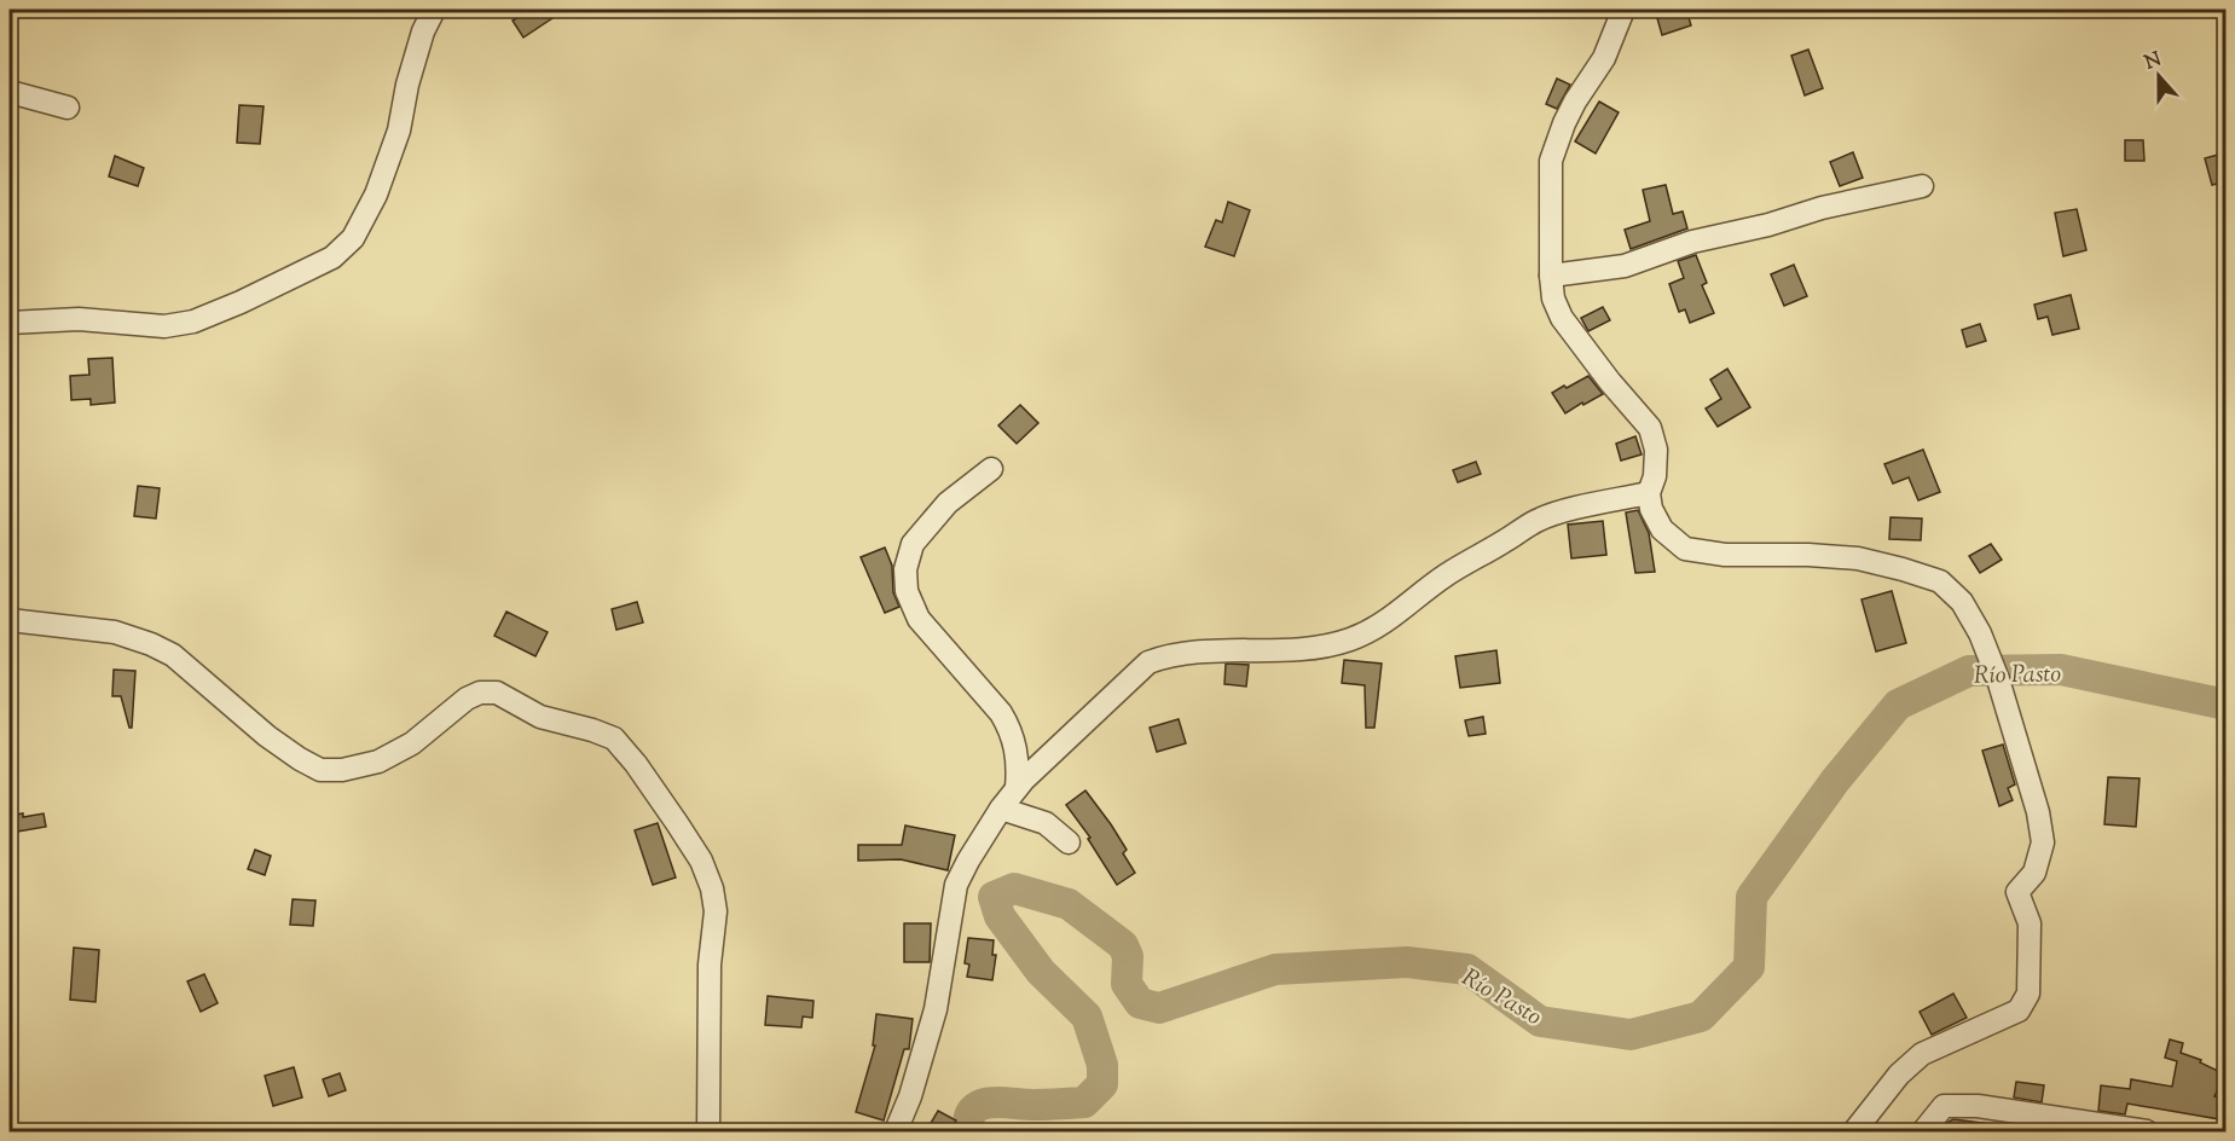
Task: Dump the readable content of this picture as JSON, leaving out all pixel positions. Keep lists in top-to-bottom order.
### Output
{
  "water": ["Río Pasto"],
  "north": "top"
}
